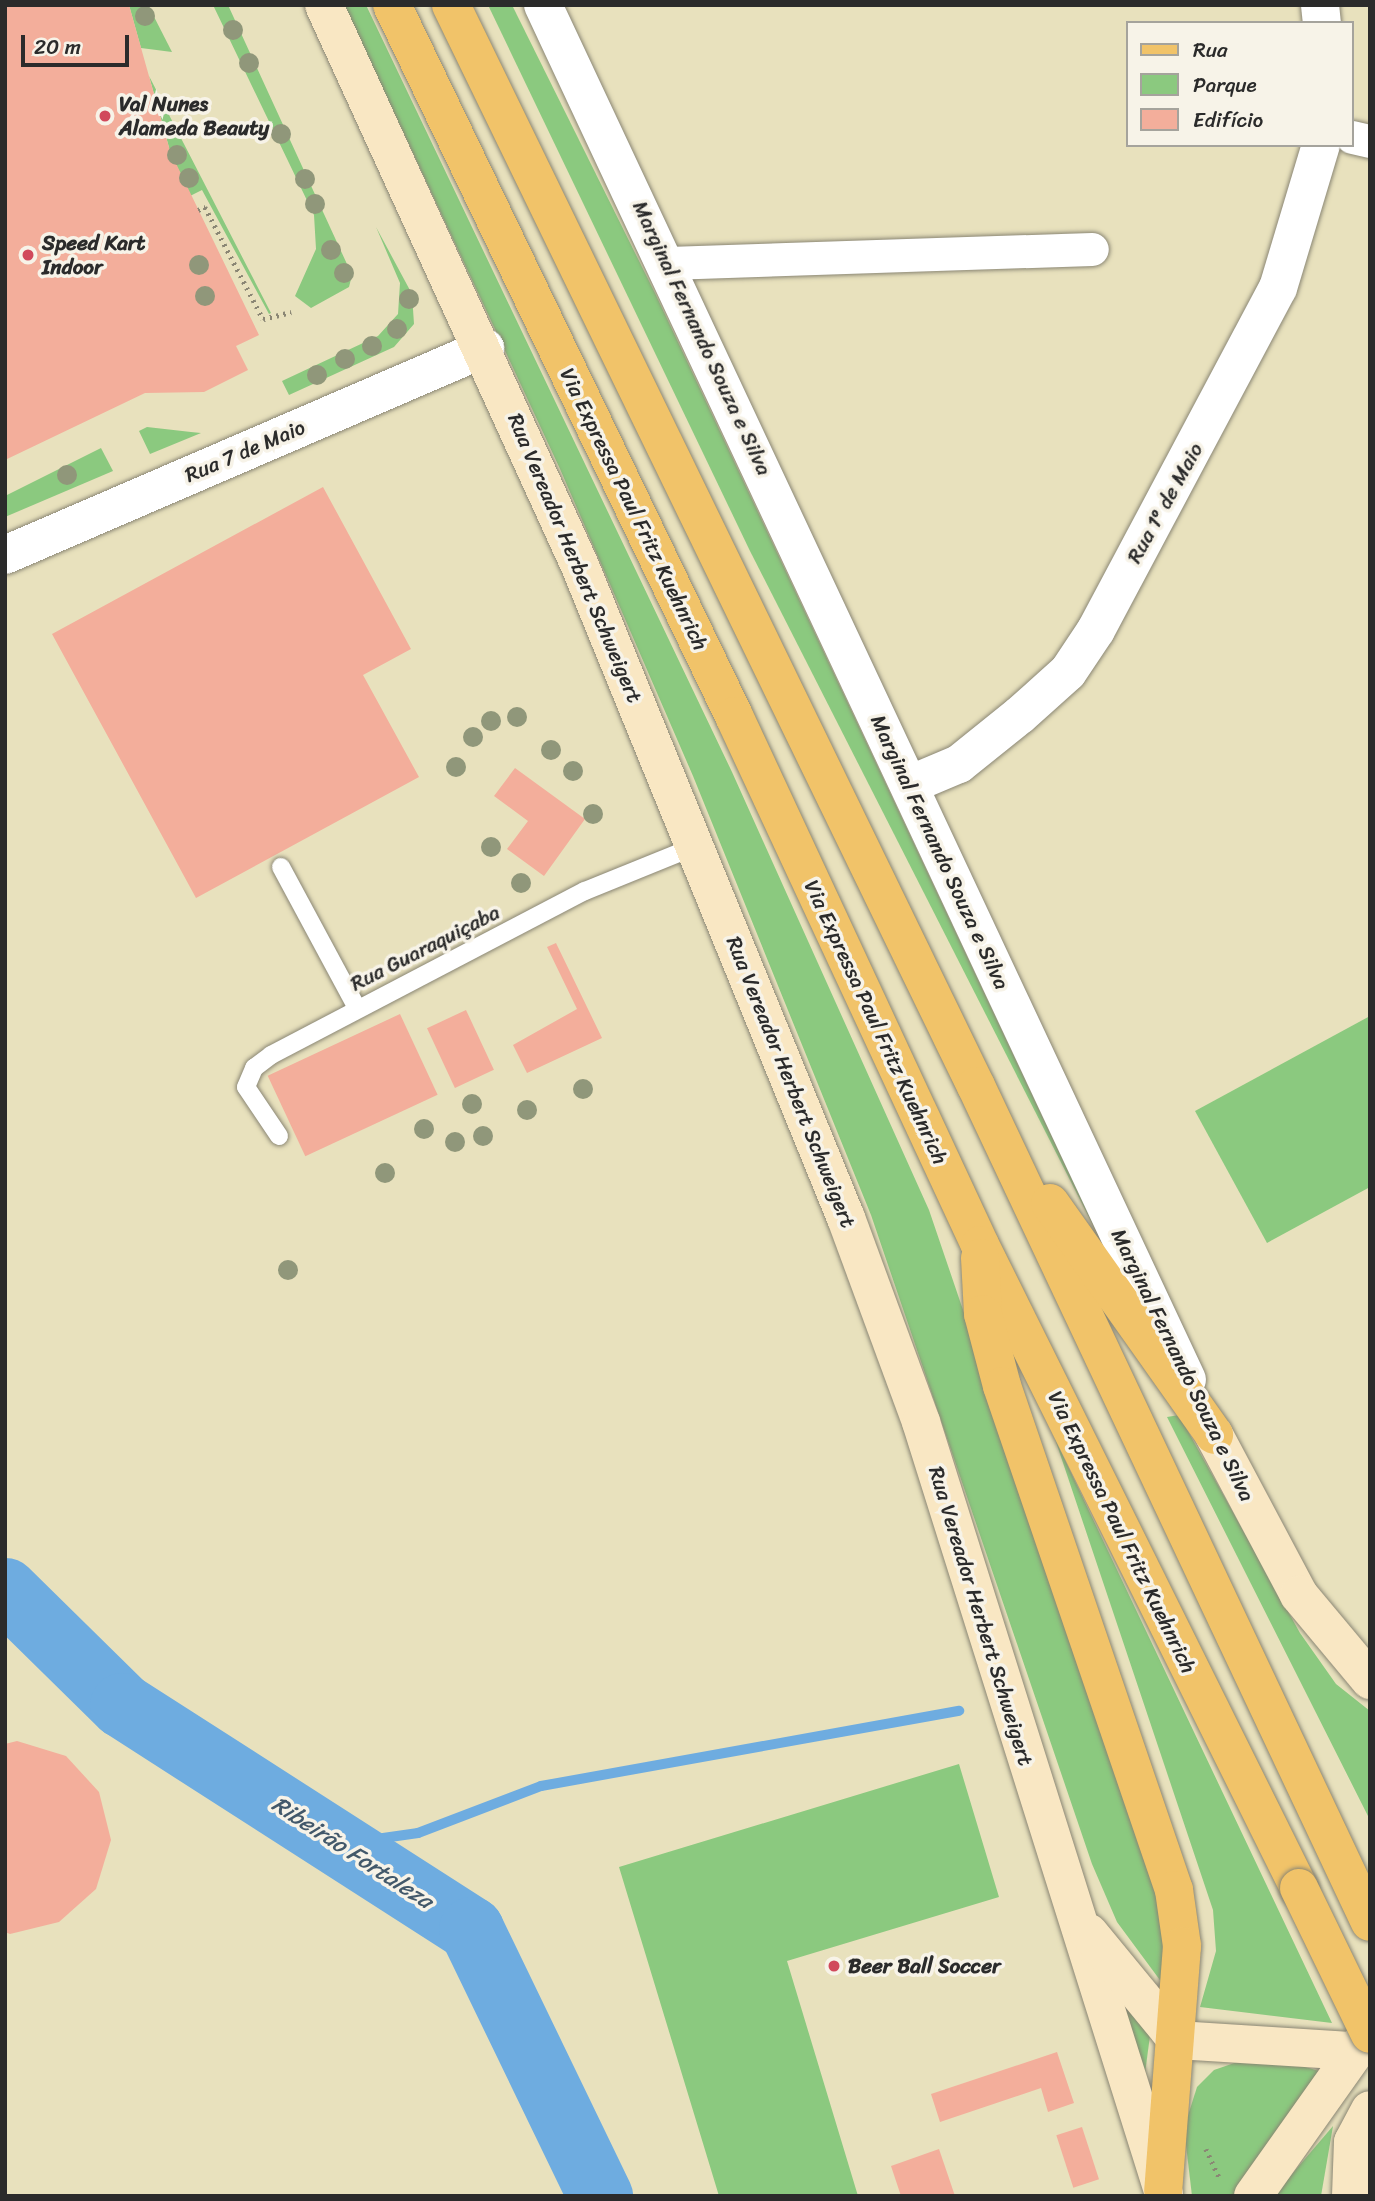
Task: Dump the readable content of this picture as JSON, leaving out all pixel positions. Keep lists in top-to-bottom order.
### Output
{
  "streets": {
    "main road": ["Marginal Fernando Souza e Silva", "Via Expressa Paul Fritz Kuehnrich", "Rua Vereador Herbert Schweigert"],
    "street": ["Rua 7 de Maio", "Rua 1º de Maio"],
    "lane": ["Rua Guaraquiçaba"]
  },
  "crossings": [
    ["Marginal Fernando Souza e Silva", "Rua 1º de Maio"],
    ["Rua 7 de Maio", "Rua Vereador Herbert Schweigert"],
    ["Rua Vereador Herbert Schweigert", "Rua Guaraquiçaba"]
  ],
  "water": ["Ribeirão Fortaleza"],
  "places": ["Val Nunes Alameda Beauty", "Speed Kart Indoor", "Beer Ball Soccer"],
  "legend": ["Rua", "Parque", "Edifício"],
  "scale_bar": "20 m"
}
